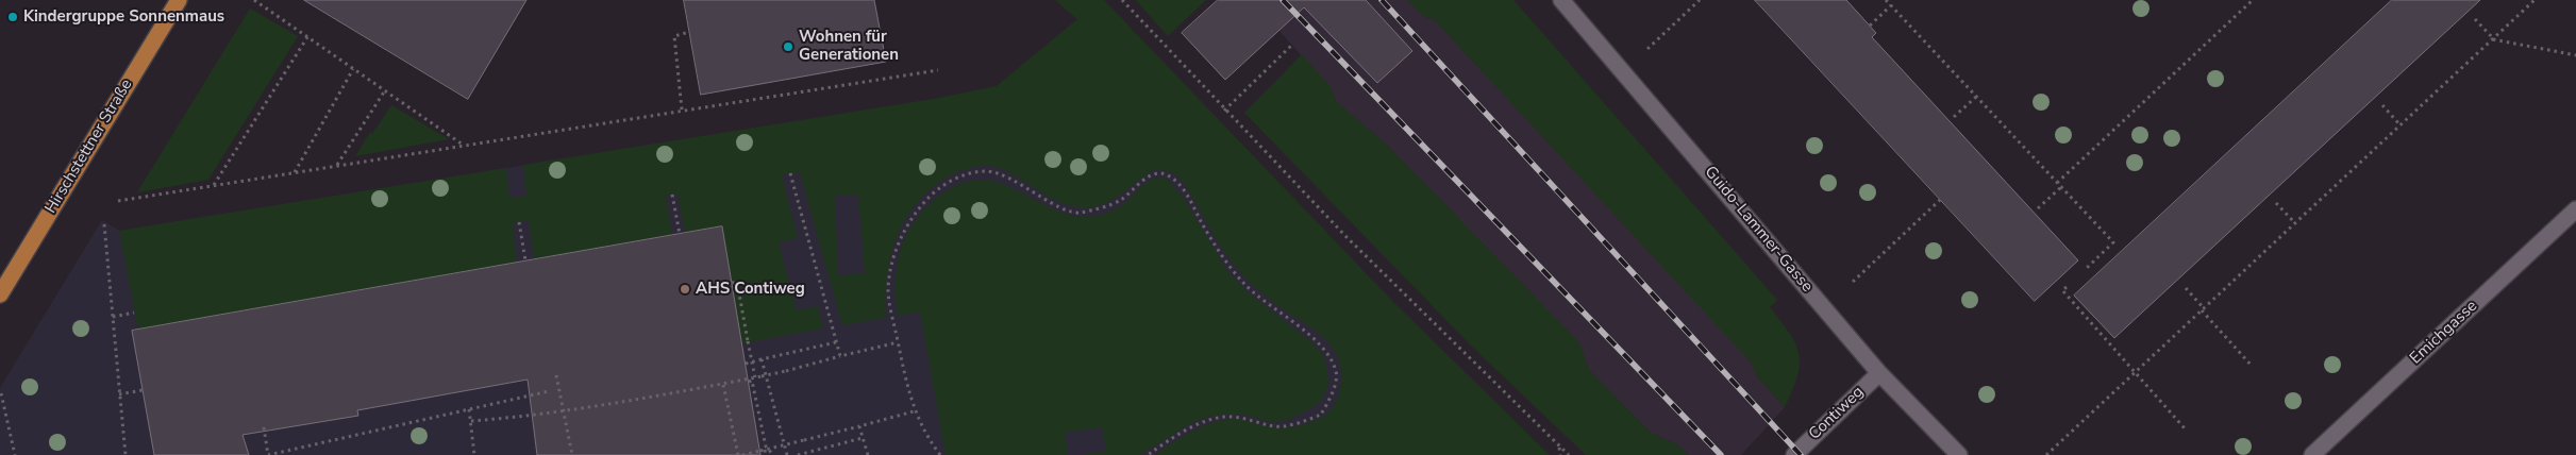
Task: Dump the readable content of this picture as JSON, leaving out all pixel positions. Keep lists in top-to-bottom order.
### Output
{
  "streets": {
    "main road": ["Hirschstettner Straße"],
    "street": ["Guido-Lammer-Gasse", "Emichgasse", "Contiweg"]
  },
  "crossings": [
    ["Guido-Lammer-Gasse", "Contiweg"]
  ],
  "places": ["Kindergruppe Sonnenmaus", "Wohnen für Generationen", "AHS Contiweg"]
}
